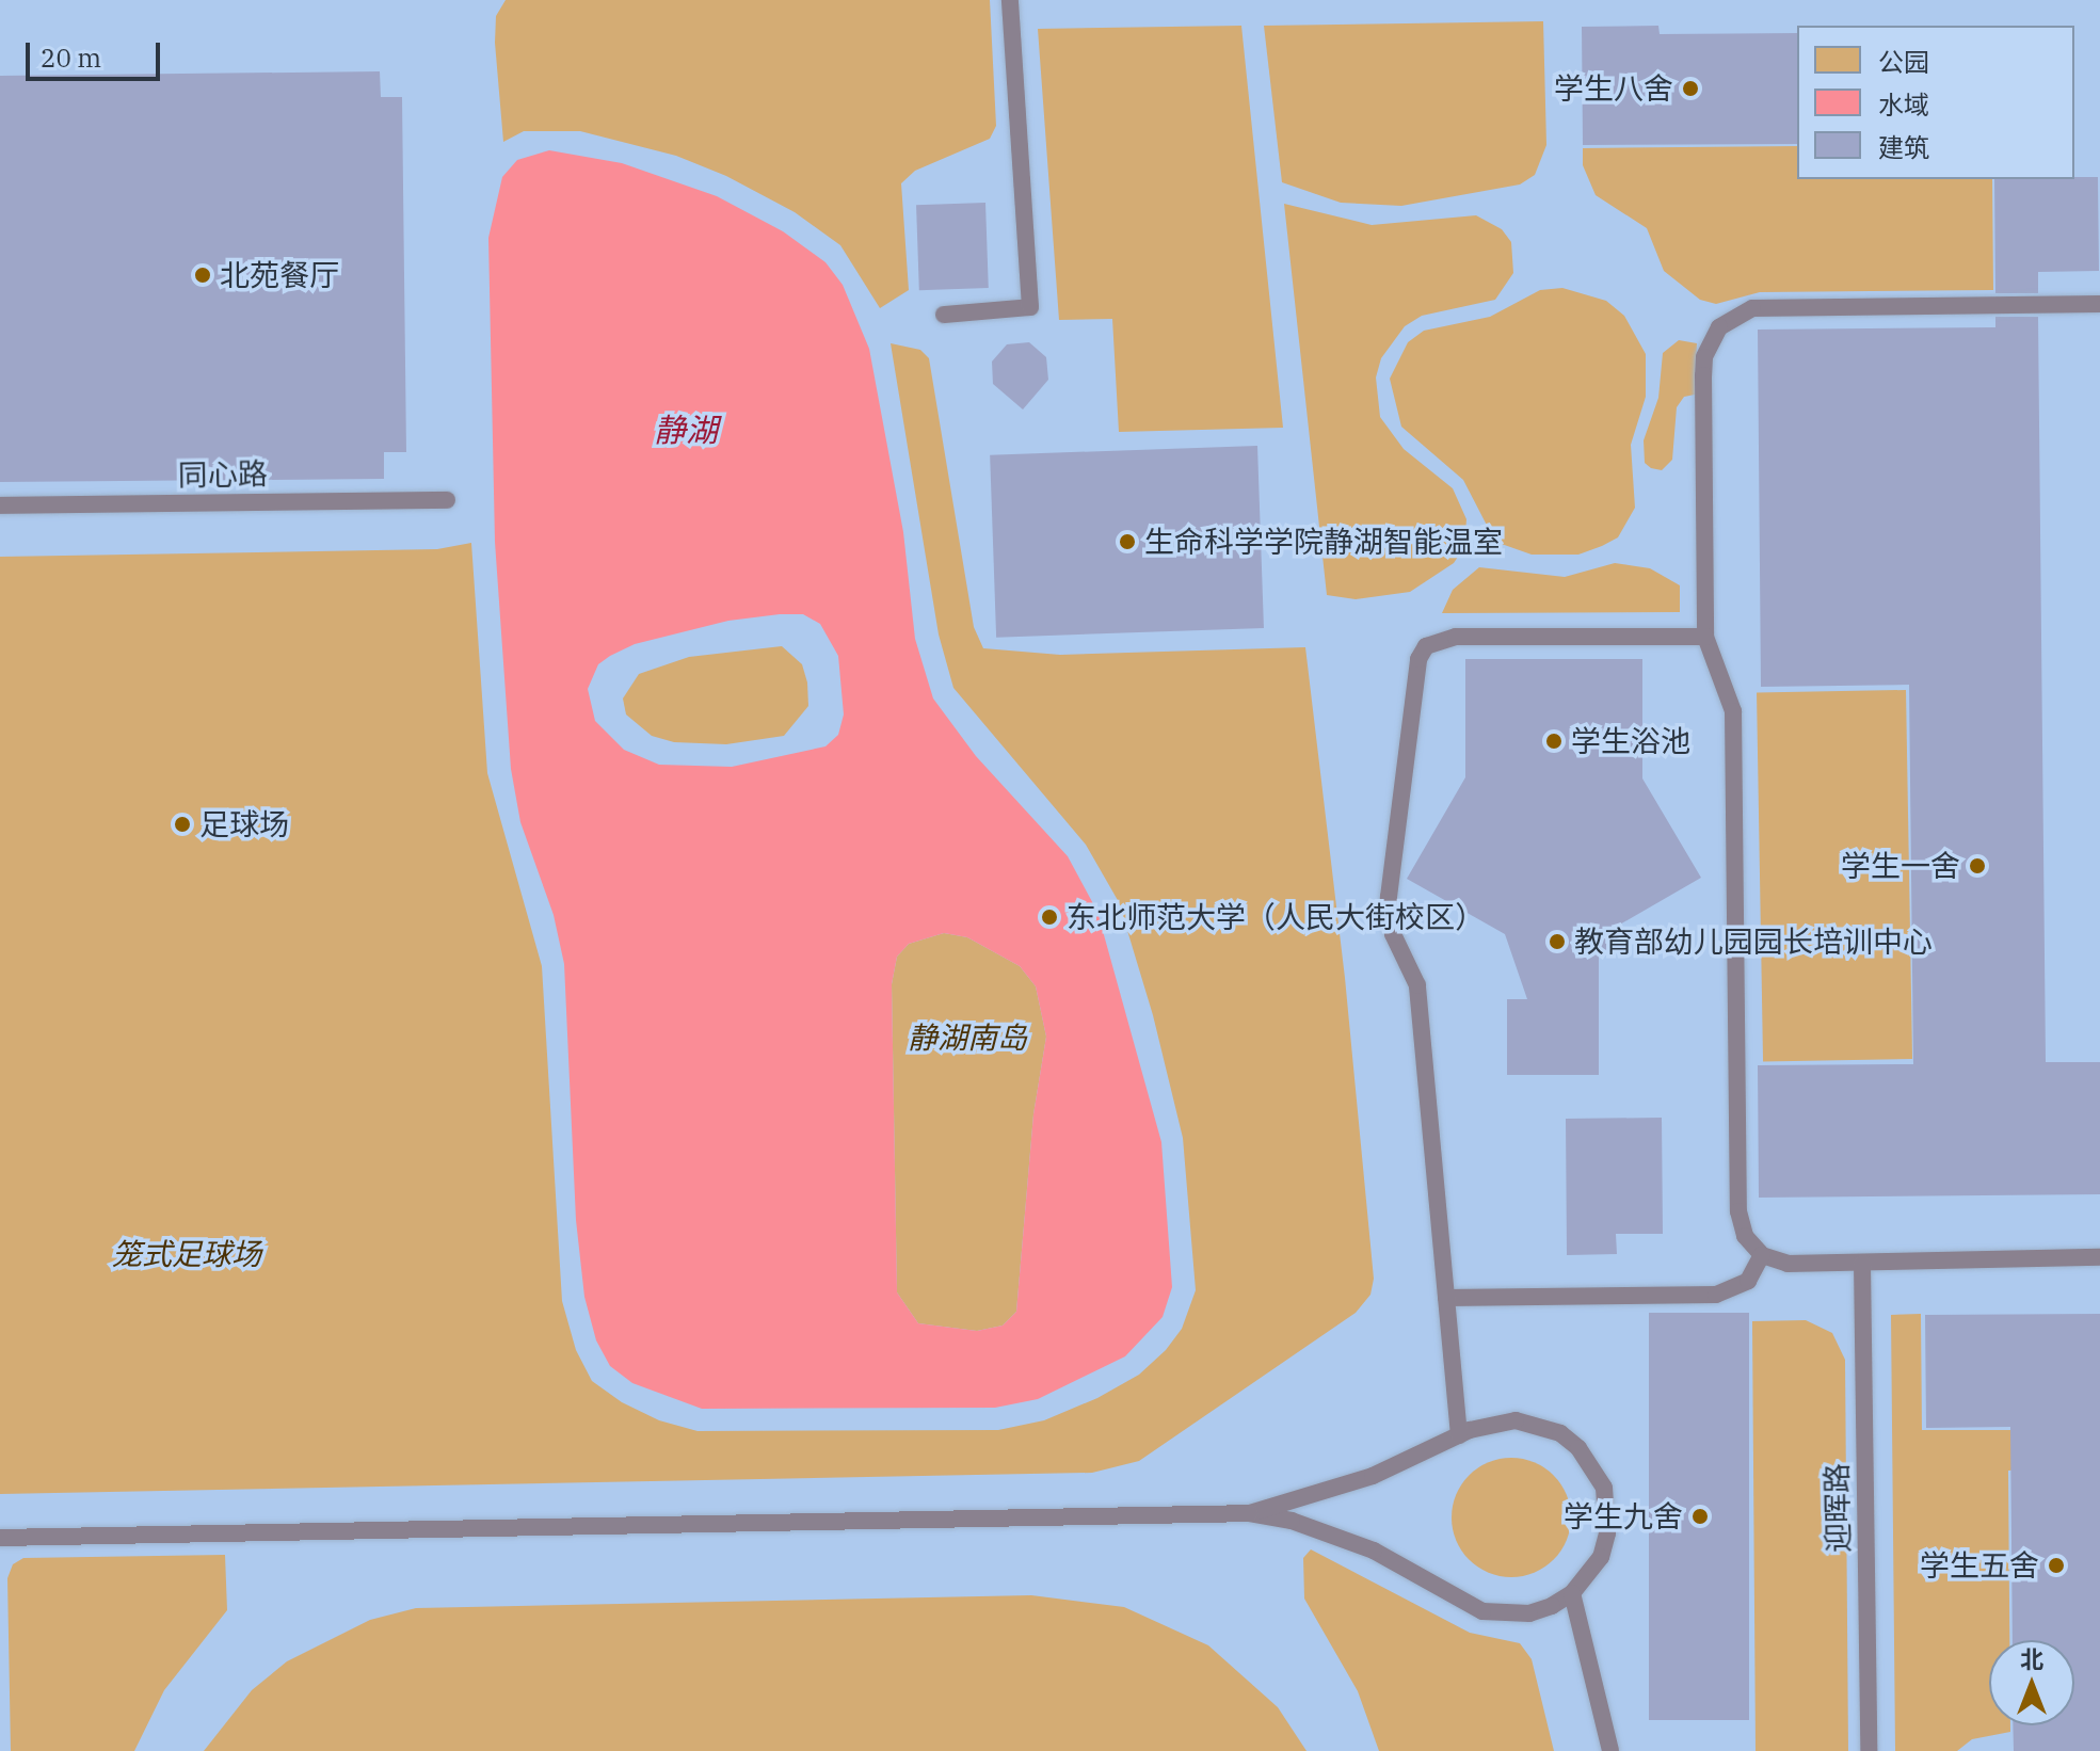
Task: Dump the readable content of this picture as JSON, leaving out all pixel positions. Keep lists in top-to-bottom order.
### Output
{
  "streets": {
    "lane": ["同心路", "迎晖路"]
  },
  "water": ["静湖"],
  "parks": ["静湖南岛", "笼式足球场"],
  "places": [
    "学生八舍",
    "北苑餐厅",
    "生命科学学院静湖智能温室",
    "学生浴池",
    "足球场",
    "学生一舍",
    "东北师范大学（人民大街校区）",
    "教育部幼儿园园长培训中心",
    "学生九舍",
    "学生五舍"
  ],
  "legend": ["公园", "水域", "建筑"],
  "scale_bar": "20 m",
  "north": "top"
}
